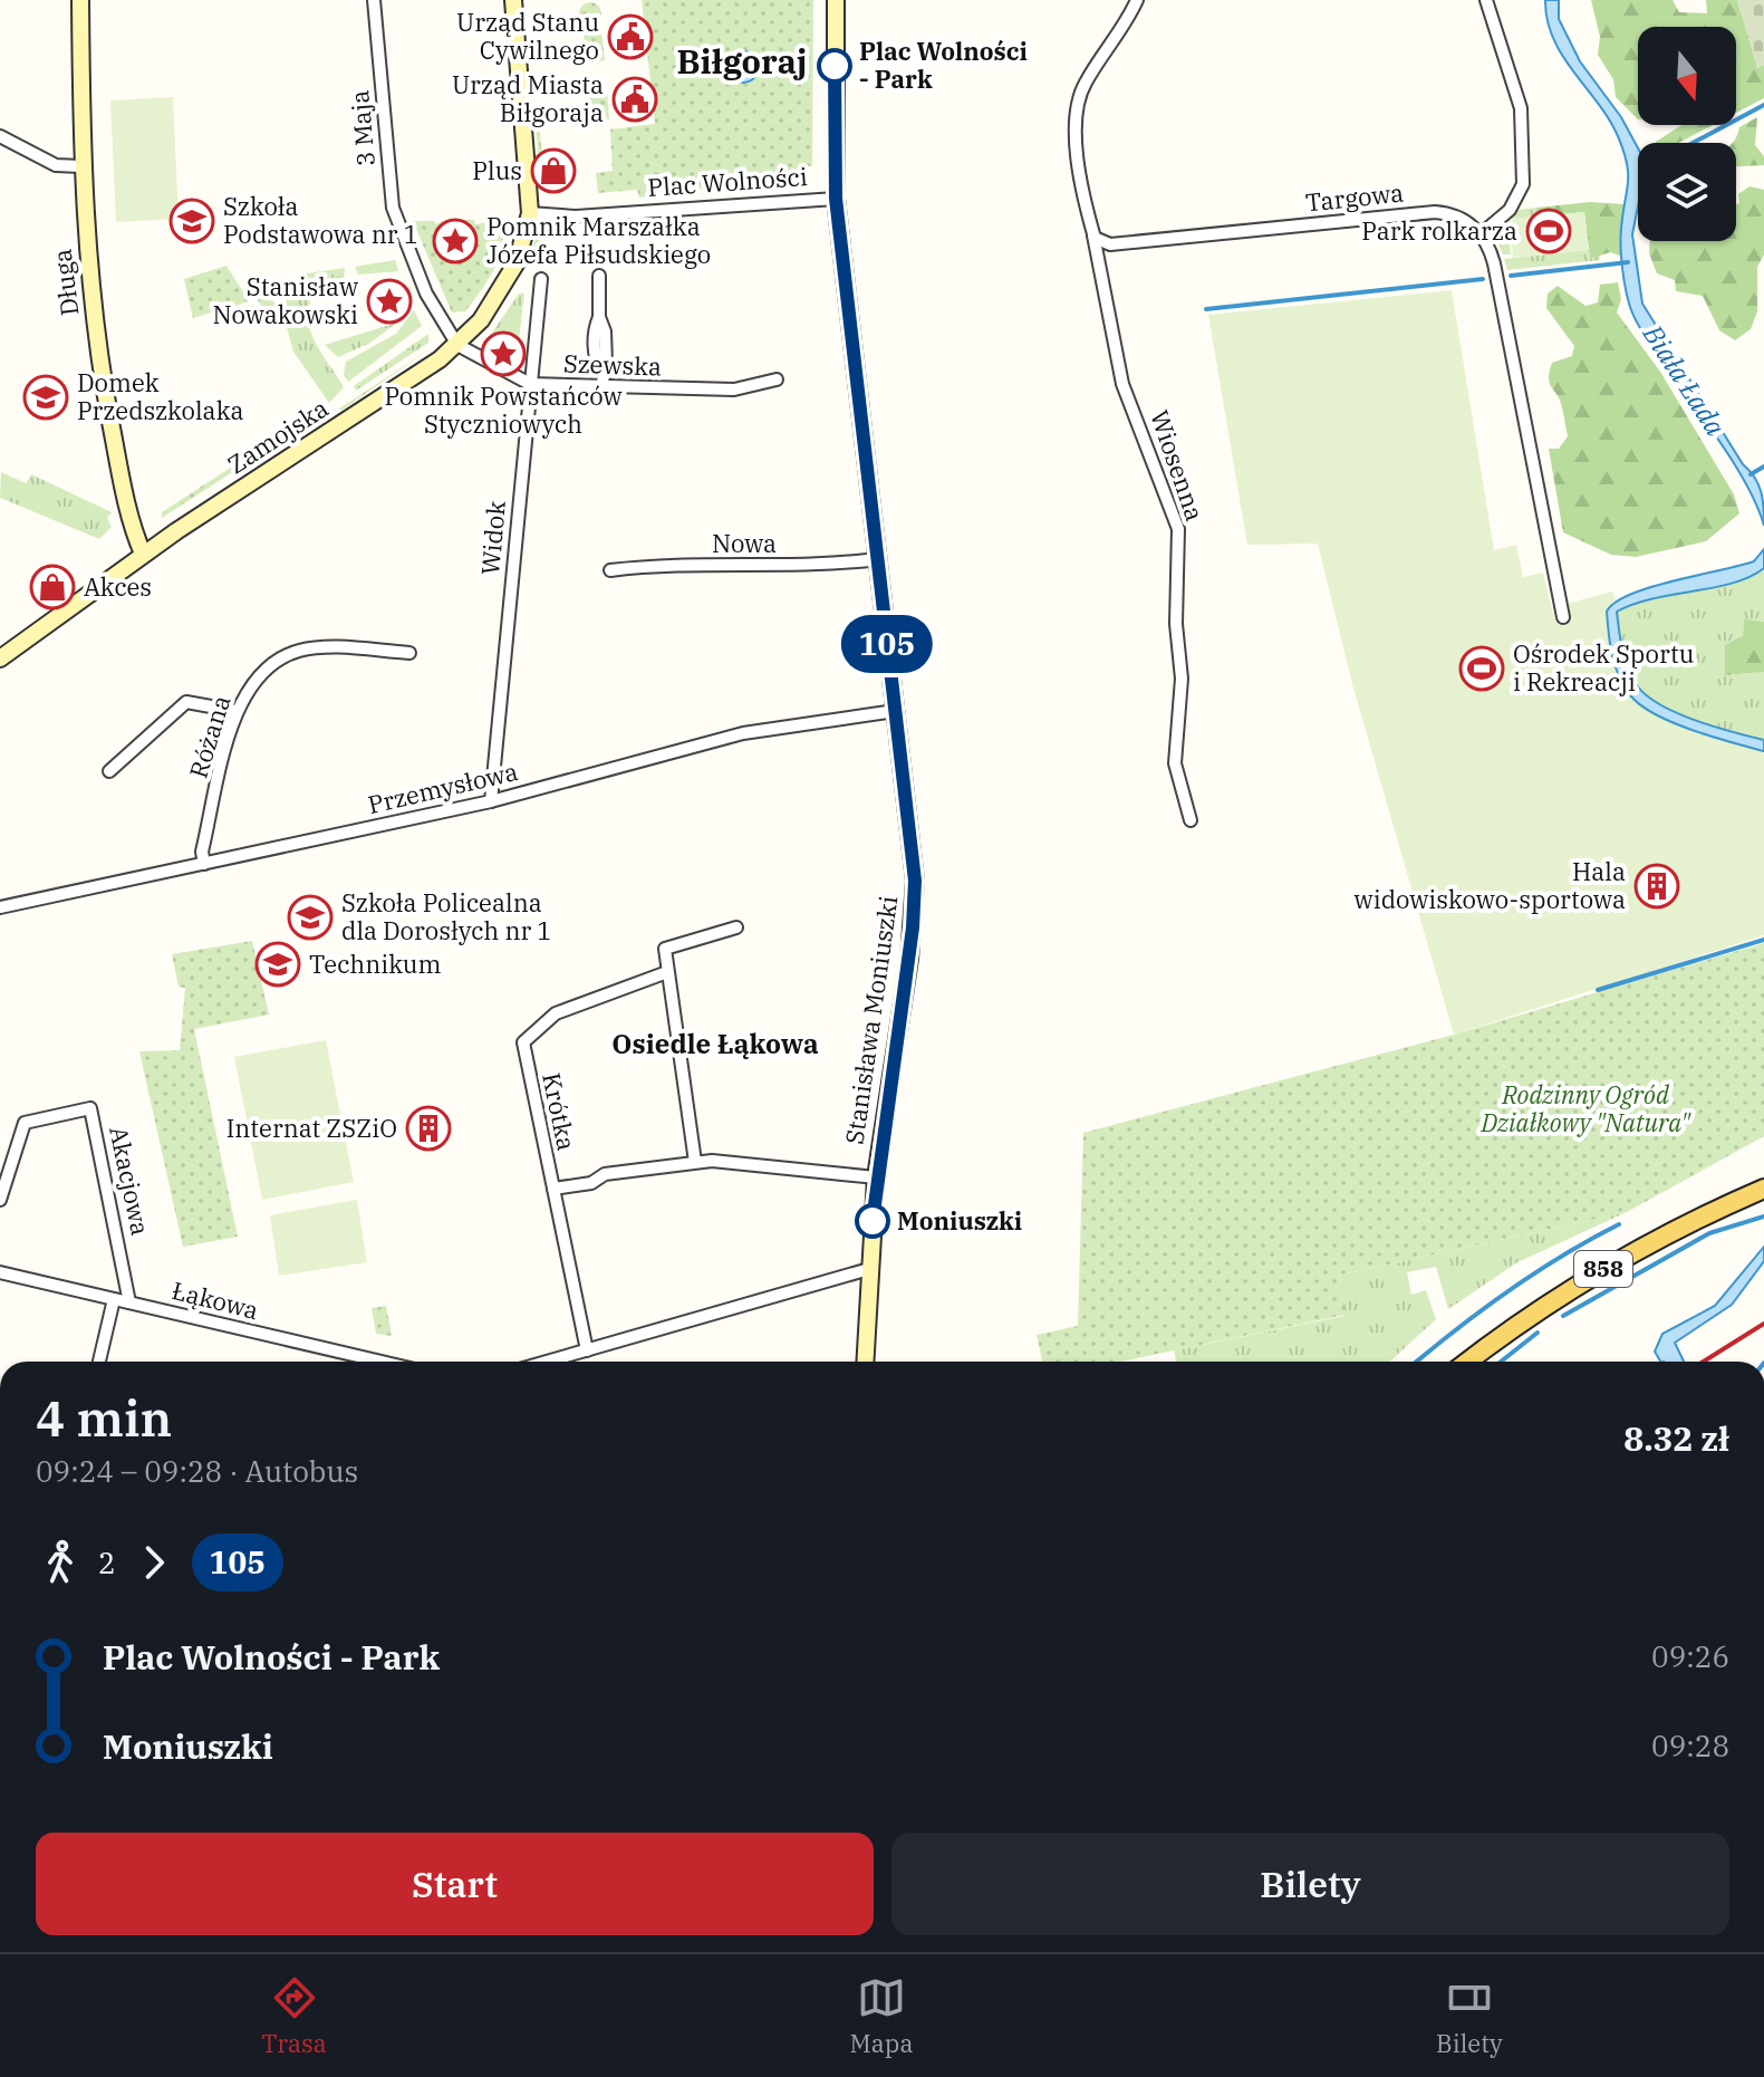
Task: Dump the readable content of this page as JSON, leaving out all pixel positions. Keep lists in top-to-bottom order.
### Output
{
  "streets": {
    "main road": ["858"],
    "street": [
      "3 Maja",
      "Plac Wolności",
      "Targowa",
      "Długa",
      "Szewska",
      "Zamojska",
      "Wiosenna",
      "Widok",
      "Nowa",
      "Różana",
      "Przemysłowa",
      "Stanisława Moniuszki",
      "Krótka",
      "Akacjowa",
      "Łąkowa"
    ]
  },
  "crossings": [
    ["3 Maja", "Szewska"],
    ["3 Maja", "Zamojska"],
    ["Plac Wolności", "Zamojska"],
    ["Plac Wolności", "Stanisława Moniuszki"],
    ["Targowa", "Wiosenna"],
    ["Długa", "Zamojska"],
    ["Szewska", "Zamojska"],
    ["Szewska", "Widok"],
    ["Widok", "Przemysłowa"],
    ["Nowa", "Stanisława Moniuszki"],
    ["Różana", "Przemysłowa"],
    ["Przemysłowa", "Stanisława Moniuszki"],
    ["Akacjowa", "Łąkowa"]
  ],
  "districts": ["Biłgoraj", "Osiedle Łąkowa"],
  "water": ["Biała Łada"],
  "parks": ["Rodzinny Ogród Działkowy \"Natura\""],
  "places": {
    "public building": ["Urząd Stanu Cywilnego", "Urząd Miasta Biłgoraja"],
    "other": ["Plac Wolności - Park", "Moniuszki"],
    "shop": ["Plus", "Akces"],
    "school or university": [
      "Szkoła Podstawowa nr 1",
      "Domek Przedszkolaka",
      "Szkoła Policealna dla Dorosłych nr 1",
      "Technikum"
    ],
    "sports": ["Park rolkarza", "Ośrodek Sportu i Rekreacji"],
    "place": ["Pomnik Marszałka Józefa Piłsudskiego", "Stanisław Nowakowski", "Pomnik Powstańców Styczniowych"],
    "building": ["Hala widowiskowo-sportowa", "Internat ZSZiO"]
  },
  "lines": ["bus line 105"],
  "north": "bottom",
  "page": {
    "on_map": "105",
    "heading": ["4 min", "09:24 – 09:28 · Autobus", "8.32 zł"],
    "legs": ["2", "105"],
    "list": [
      {
        "name": "Plac Wolności - Park",
        "value": "09:26"
      },
      {
        "name": "Moniuszki",
        "value": "09:28"
      }
    ],
    "buttons": ["Start", "Bilety"],
    "tabs": ["Trasa", "Mapa", "Bilety"]
  }
}
